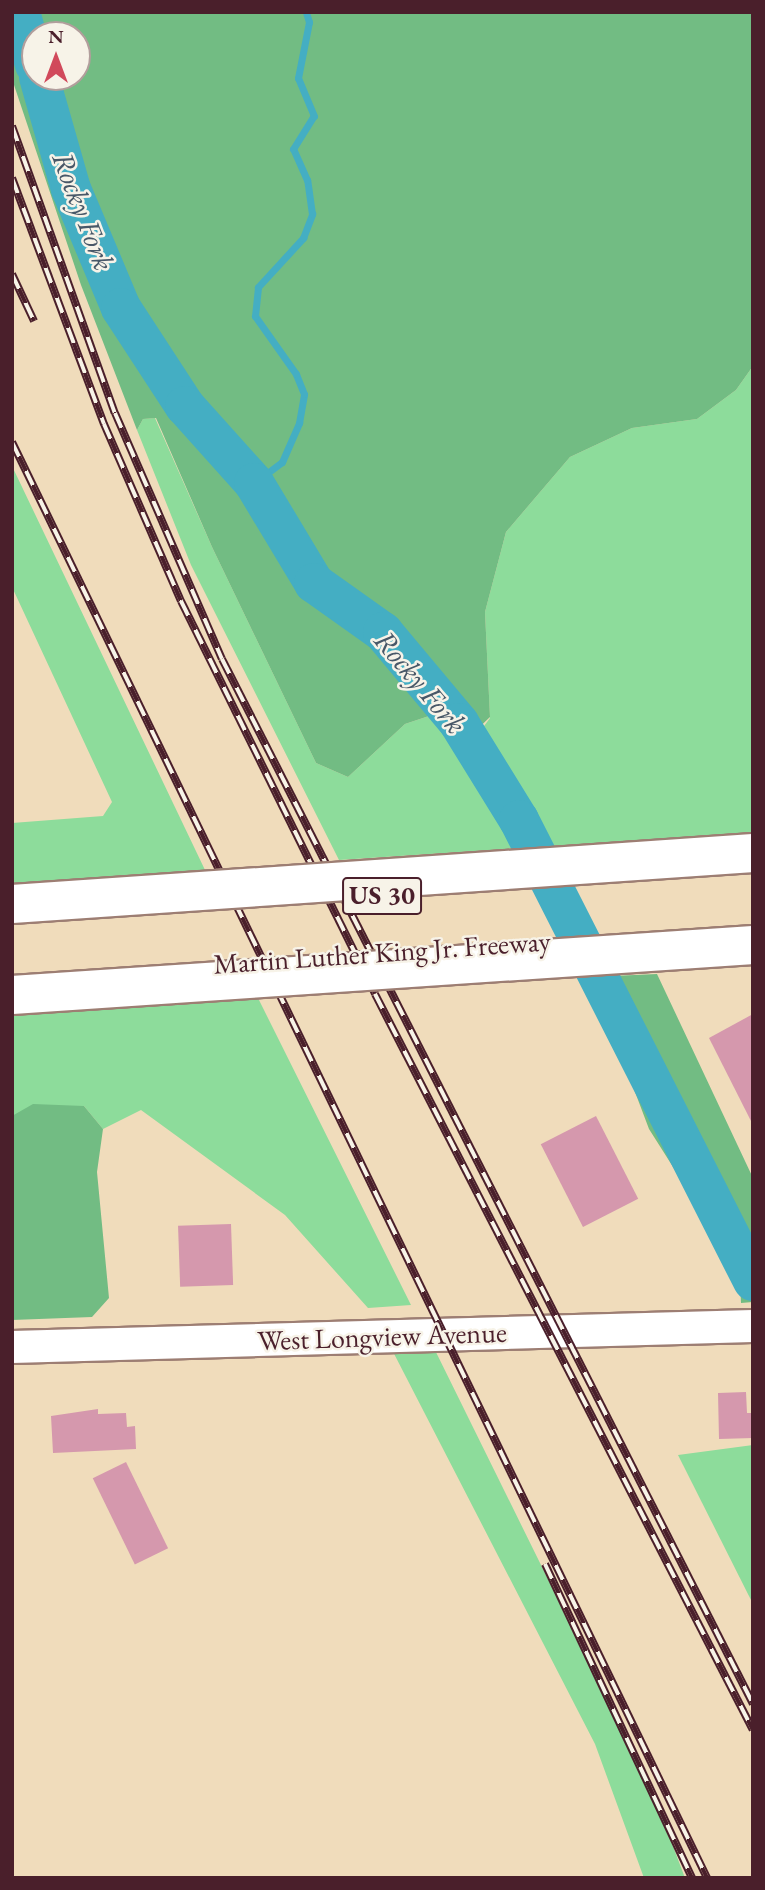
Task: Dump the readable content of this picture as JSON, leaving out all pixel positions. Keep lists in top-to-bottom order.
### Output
{
  "streets": {
    "highway": ["US 30", "Martin Luther King Jr. Freeway"],
    "street": ["West Longview Avenue"]
  },
  "water": ["Rocky Fork"],
  "north": "top"
}
